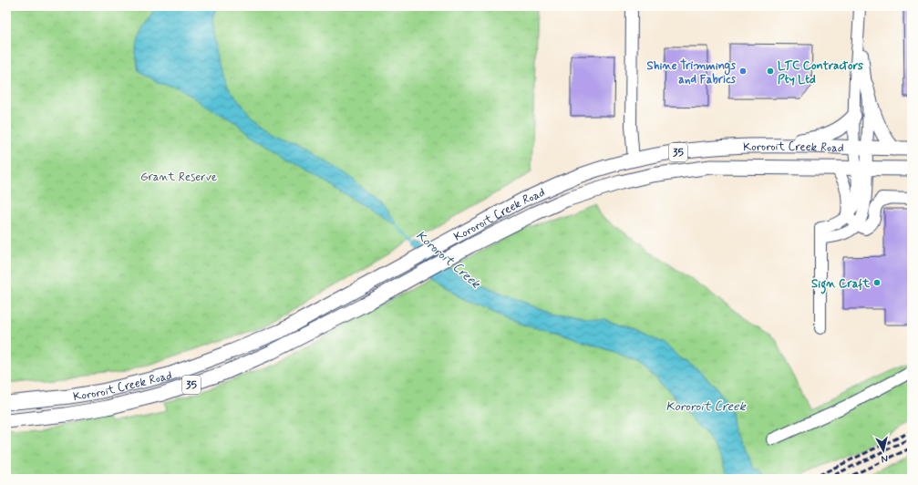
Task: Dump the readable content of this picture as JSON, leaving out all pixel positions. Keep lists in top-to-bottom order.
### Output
{
  "streets": {
    "main road": ["Kororoit Creek Road", "35"]
  },
  "water": ["Kororoit Creek"],
  "parks": ["Grant Reserve"],
  "places": ["Shine Trimmings and Fabrics", "LTC Contractors Pty Ltd", "Sign Craft"],
  "north": "bottom"
}
